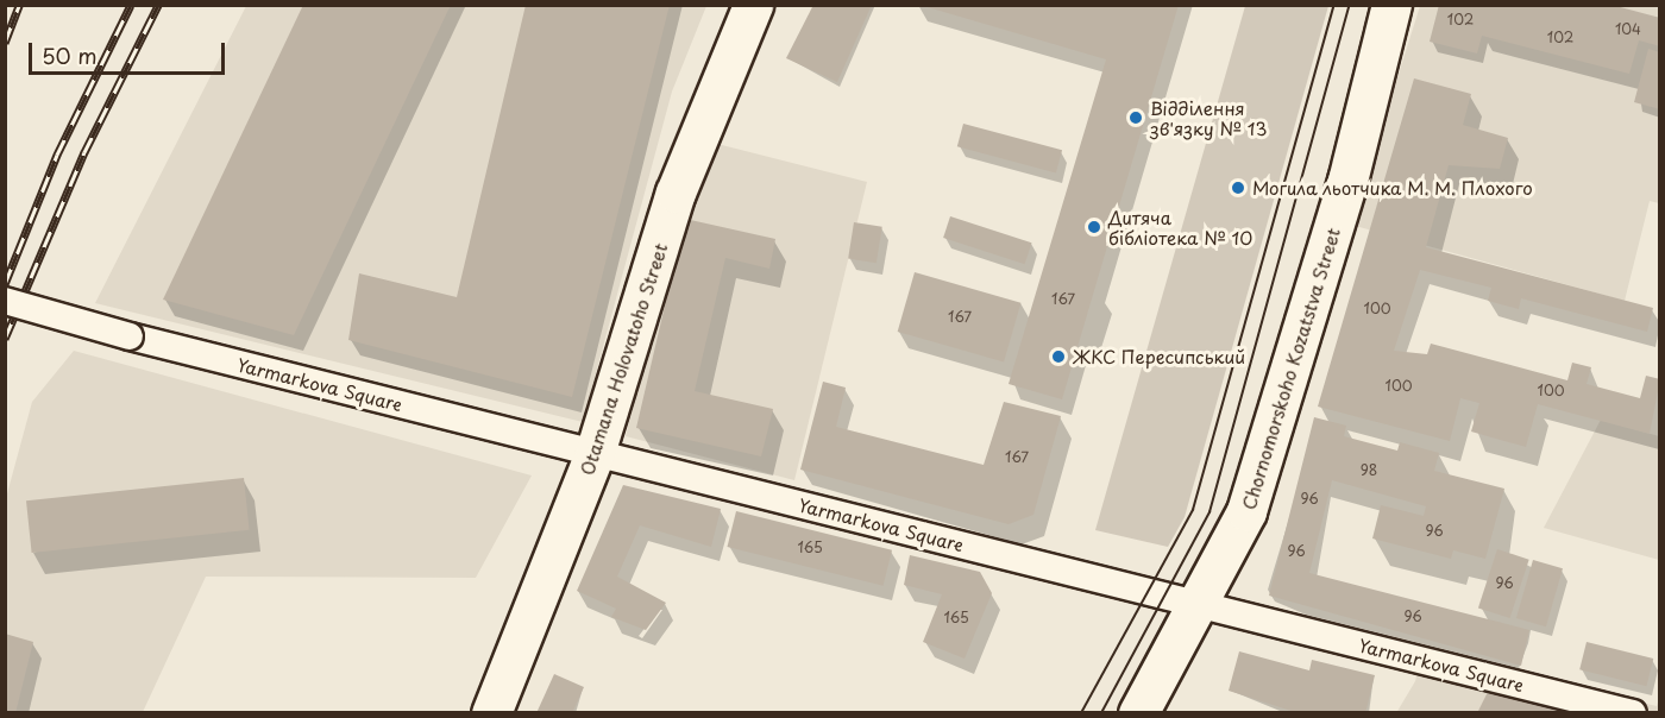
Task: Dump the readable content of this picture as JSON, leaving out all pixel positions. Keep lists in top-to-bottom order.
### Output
{
  "streets": {
    "main road": ["Otamana Holovatoho Street", "Chornomorskoho Kozatstva Street"],
    "street": ["Yarmarkova Square"]
  },
  "crossings": [
    ["Otamana Holovatoho Street", "Yarmarkova Square"],
    ["Chornomorskoho Kozatstva Street", "Yarmarkova Square"]
  ],
  "places": [
    "Відділення зв'язку № 13",
    "Могила льотчика М. М. Плохого",
    "Дитяча бібліотека № 10",
    "ЖКС Пересипський"
  ],
  "house_numbers": [
    "102",
    "104",
    "102",
    "167",
    "100",
    "167",
    "100",
    "100",
    "167",
    "98",
    "96",
    "96",
    "165",
    "96",
    "96",
    "96",
    "165"
  ],
  "scale_bar": "50 m"
}
